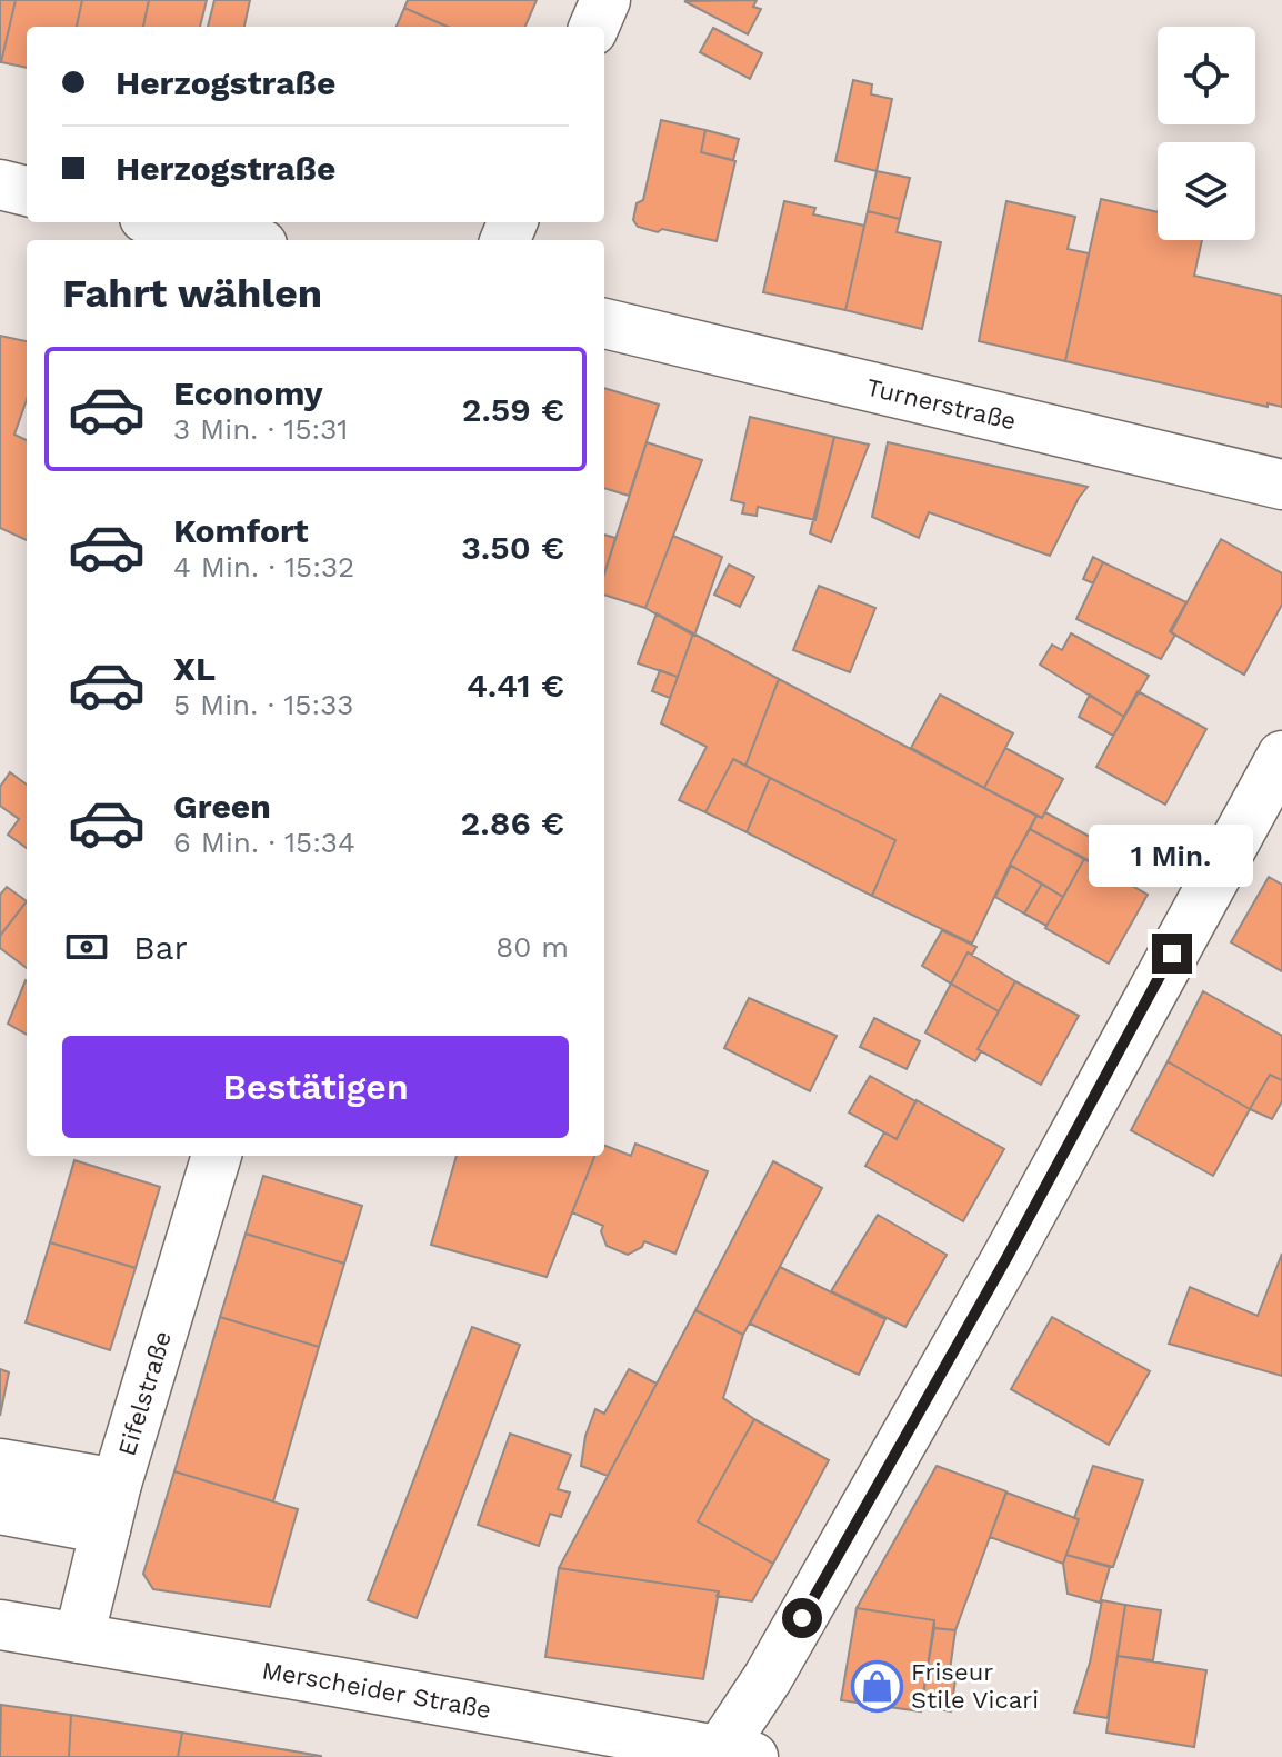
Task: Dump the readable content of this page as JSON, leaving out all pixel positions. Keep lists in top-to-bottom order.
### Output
{
  "streets": {
    "street": ["Turnerstraße", "Eifelstraße", "Merscheider Straße"]
  },
  "crossings": [
    ["Eifelstraße", "Merscheider Straße"]
  ],
  "places": {
    "shop": ["Friseur Stile Vicari"]
  },
  "page": {
    "banner": ["Herzogstraße", "Herzogstraße"],
    "heading": "Fahrt wählen",
    "list": [
      {
        "name": "Economy",
        "note": "3 Min. · 15:31",
        "value": "2.59 €"
      },
      {
        "name": "Komfort",
        "note": "4 Min. · 15:32",
        "value": "3.50 €"
      },
      {
        "name": "XL",
        "note": "5 Min. · 15:33",
        "value": "4.41 €"
      },
      {
        "name": "Green",
        "note": "6 Min. · 15:34",
        "value": "2.86 €"
      }
    ],
    "bubble": "1 Min.",
    "pay": ["Bar", "80 m"],
    "buttons": "Bestätigen"
  }
}
